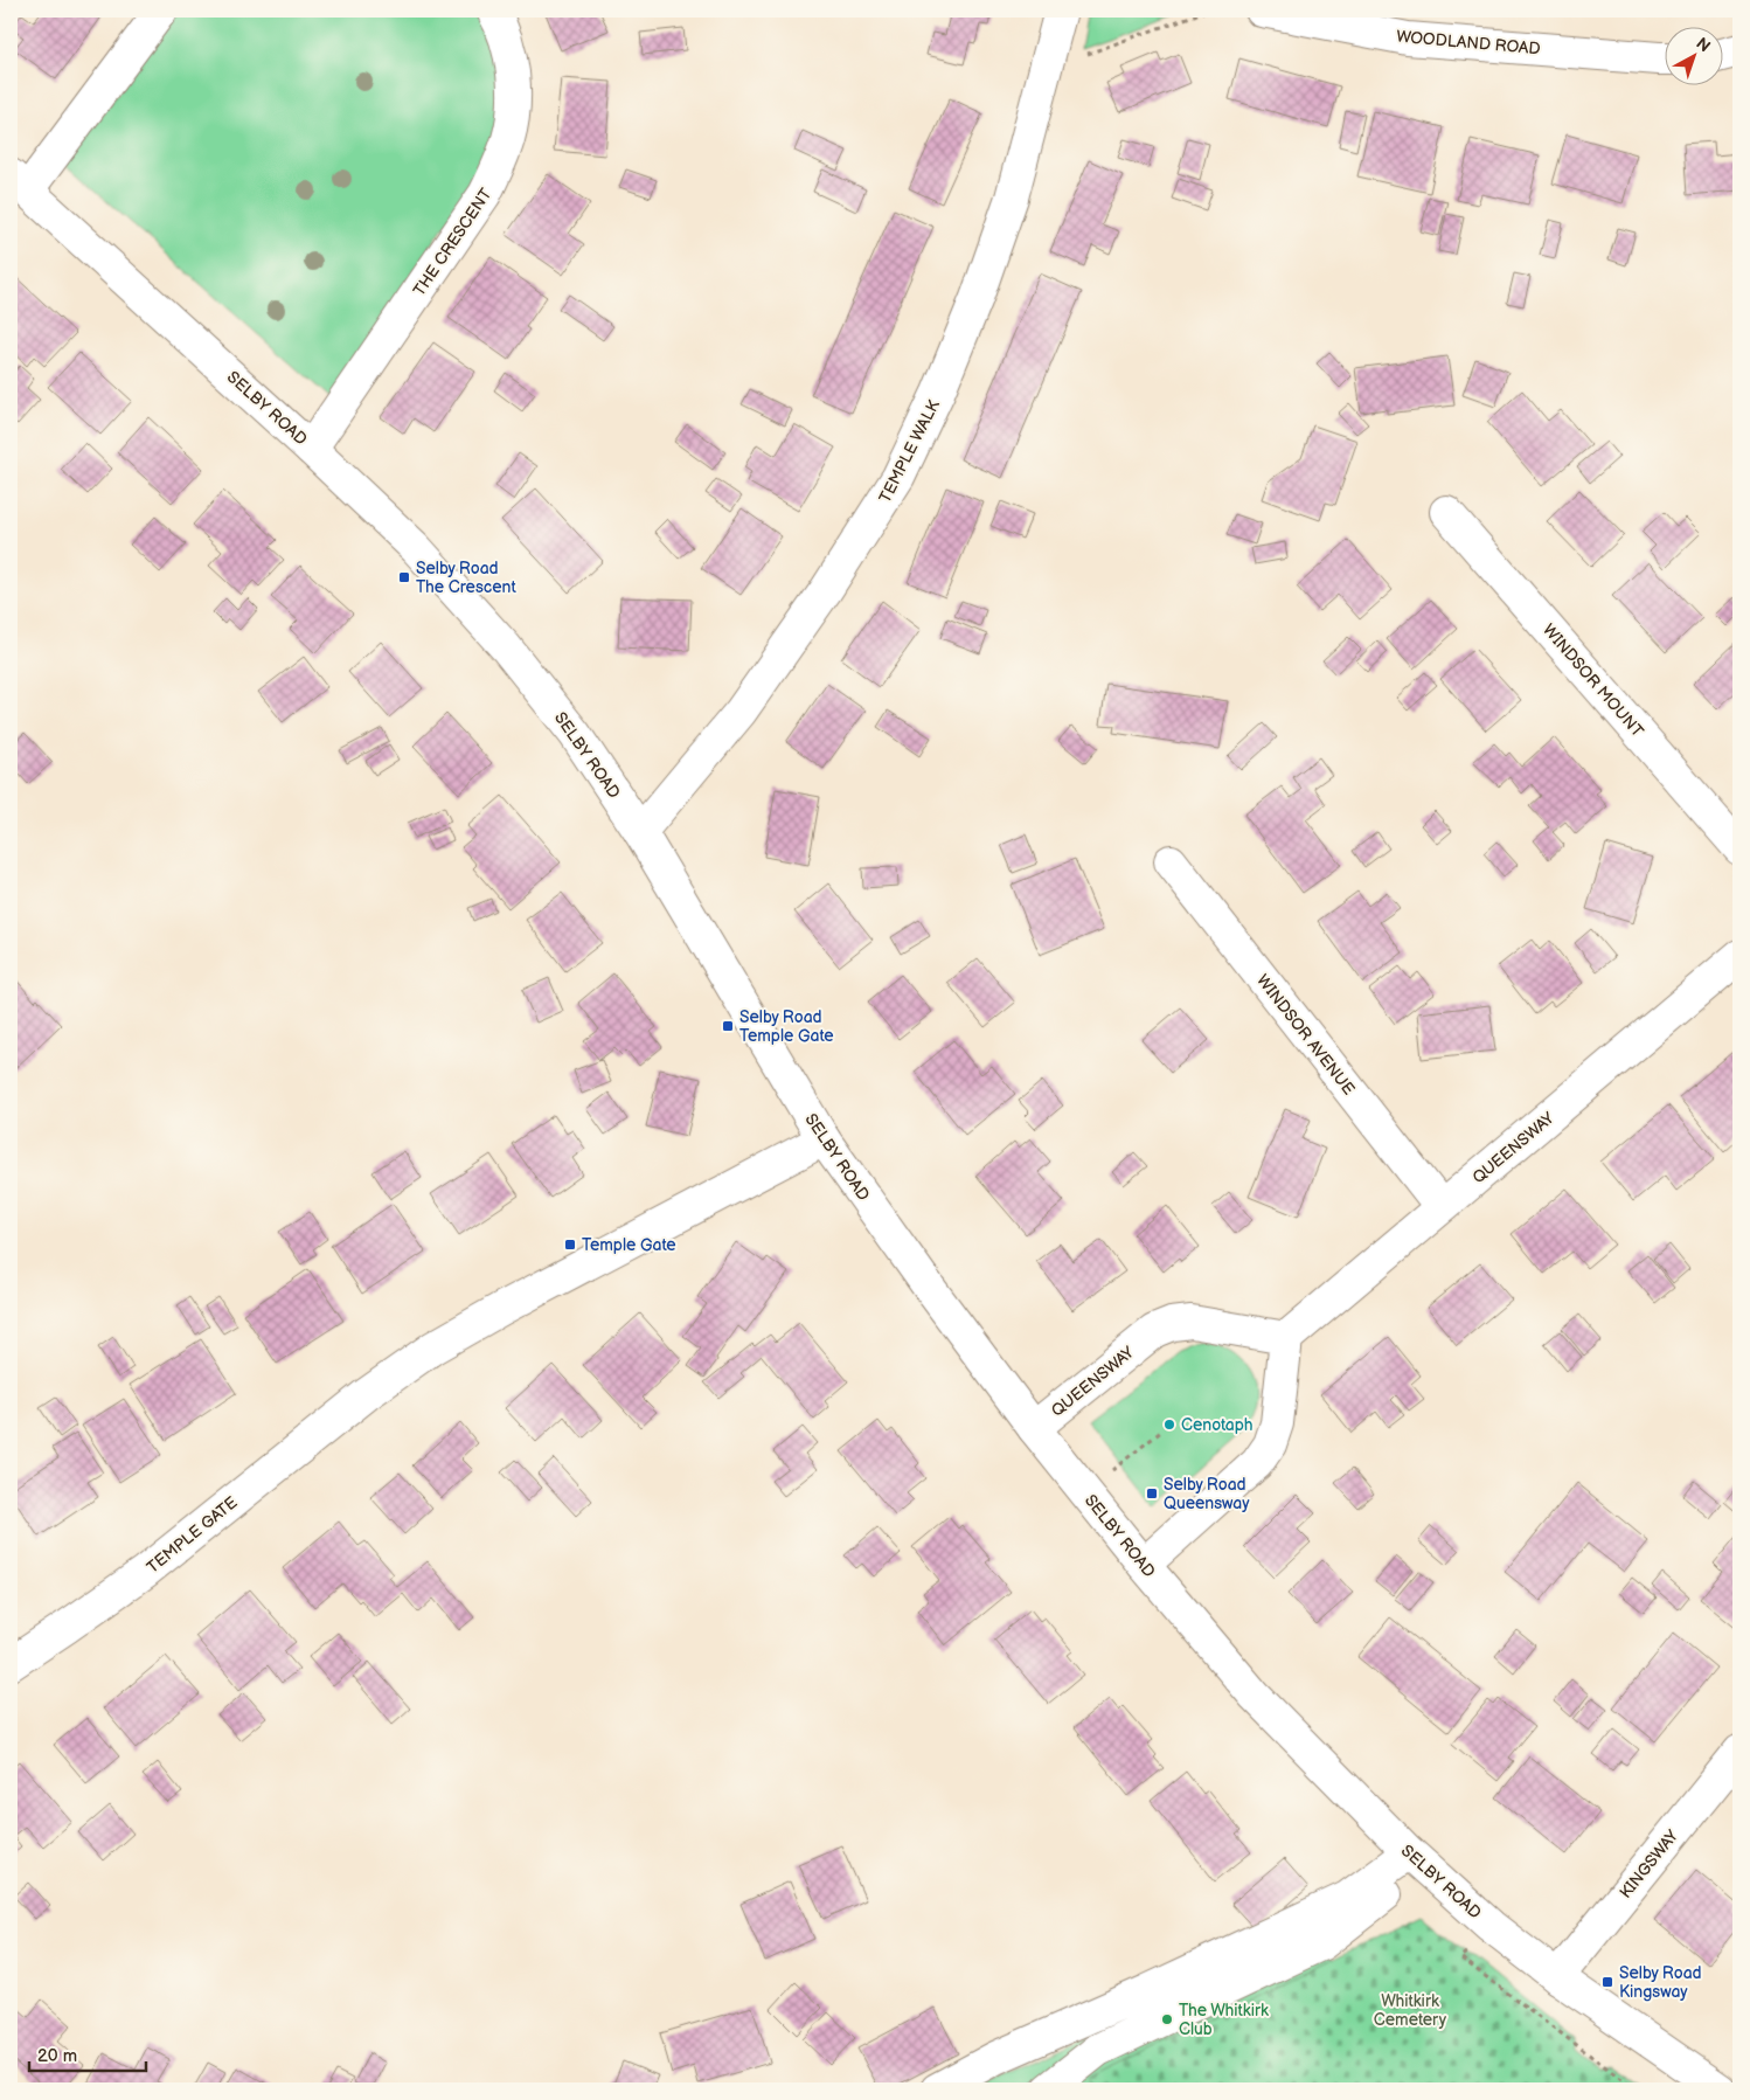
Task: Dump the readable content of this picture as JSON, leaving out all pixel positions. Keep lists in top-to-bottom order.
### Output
{
  "streets": {
    "street": [
      "WOODLAND ROAD",
      "THE CRESCENT",
      "SELBY ROAD",
      "TEMPLE WALK",
      "WINDSOR MOUNT",
      "WINDSOR AVENUE",
      "QUEENSWAY",
      "TEMPLE GATE",
      "KINGSWAY"
    ]
  },
  "crossings": [
    ["THE CRESCENT", "SELBY ROAD"],
    ["SELBY ROAD", "TEMPLE WALK"],
    ["SELBY ROAD", "QUEENSWAY"],
    ["SELBY ROAD", "TEMPLE GATE"],
    ["SELBY ROAD", "KINGSWAY"],
    ["WINDSOR AVENUE", "QUEENSWAY"]
  ],
  "parks": ["Whitkirk Cemetery"],
  "places": {
    "transit": [
      "Selby Road The Crescent",
      "Selby Road Temple Gate",
      "Temple Gate",
      "Selby Road Queensway",
      "Selby Road Kingsway"
    ],
    "other": ["Cenotaph", "The Whitkirk Club"]
  },
  "scale_bar": "20 m",
  "north": "top right"
}
